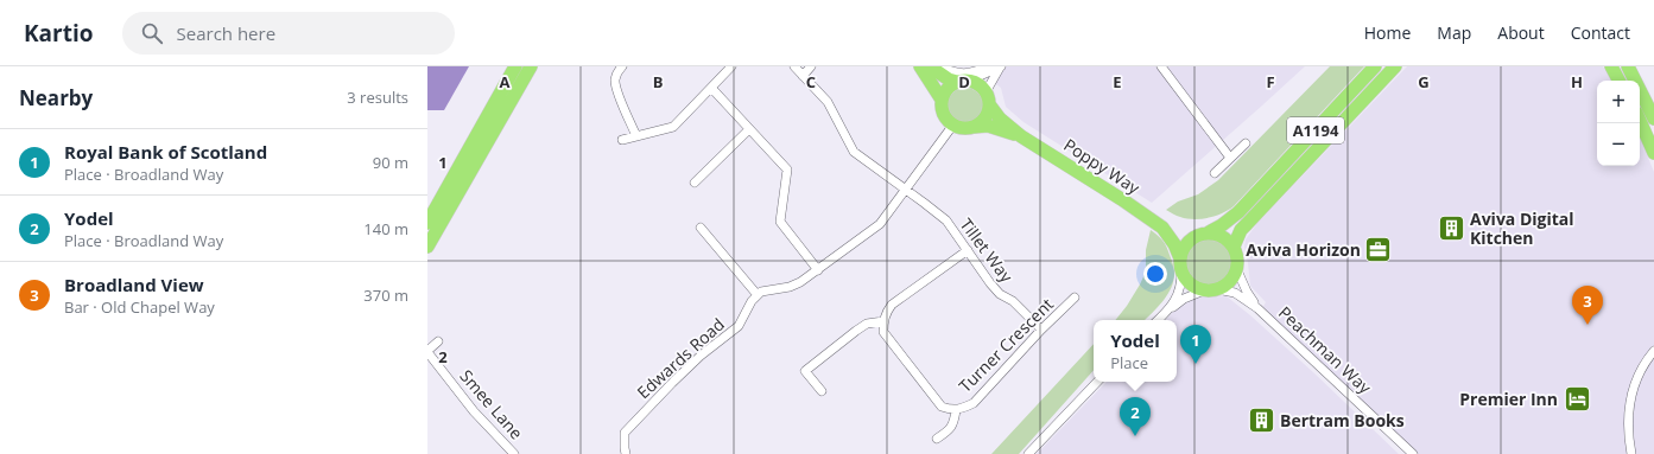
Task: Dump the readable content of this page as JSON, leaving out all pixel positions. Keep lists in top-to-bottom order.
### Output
{
  "streets": {
    "highway": ["A1194", "Poppy Way"],
    "street": [
      "Tillet Way",
      "Turner Crescent",
      "Peachman Way",
      "Edwards Road",
      "Smee Lane"
    ]
  },
  "crossings": [
    ["A1194", "Poppy Way"],
    ["A1194", "Peachman Way"],
    ["Poppy Way", "Peachman Way"],
    ["Tillet Way", "Turner Crescent"]
  ],
  "places": {
    "building": ["Aviva Digital Kitchen", "Bertram Books"],
    "office": ["Aviva Horizon"],
    "hotel": ["Premier Inn"]
  },
  "page": {
    "header": "Kartio",
    "search": "Search here",
    "nav": [
      "Home",
      "Map",
      "About",
      "Contact"
    ],
    "heading": ["Nearby", "3 results"],
    "map_buttons": ["+", "−"],
    "list": [
      {
        "mark": "1",
        "name": "Royal Bank of Scotland",
        "note": "Place · Broadland Way",
        "value": "90 m"
      },
      {
        "mark": "2",
        "name": "Yodel",
        "note": "Place · Broadland Way",
        "value": "140 m"
      },
      {
        "mark": "3",
        "name": "Broadland View",
        "note": "Bar · Old Chapel Way",
        "value": "370 m"
      }
    ],
    "pins": ["3", "1", "2"],
    "popup": ["Yodel", "Place"]
  },
  "grid": {
    "columns": [
      "A",
      "B",
      "C",
      "D",
      "E",
      "F",
      "G",
      "H"
    ],
    "rows": ["1", "2"]
  }
}
